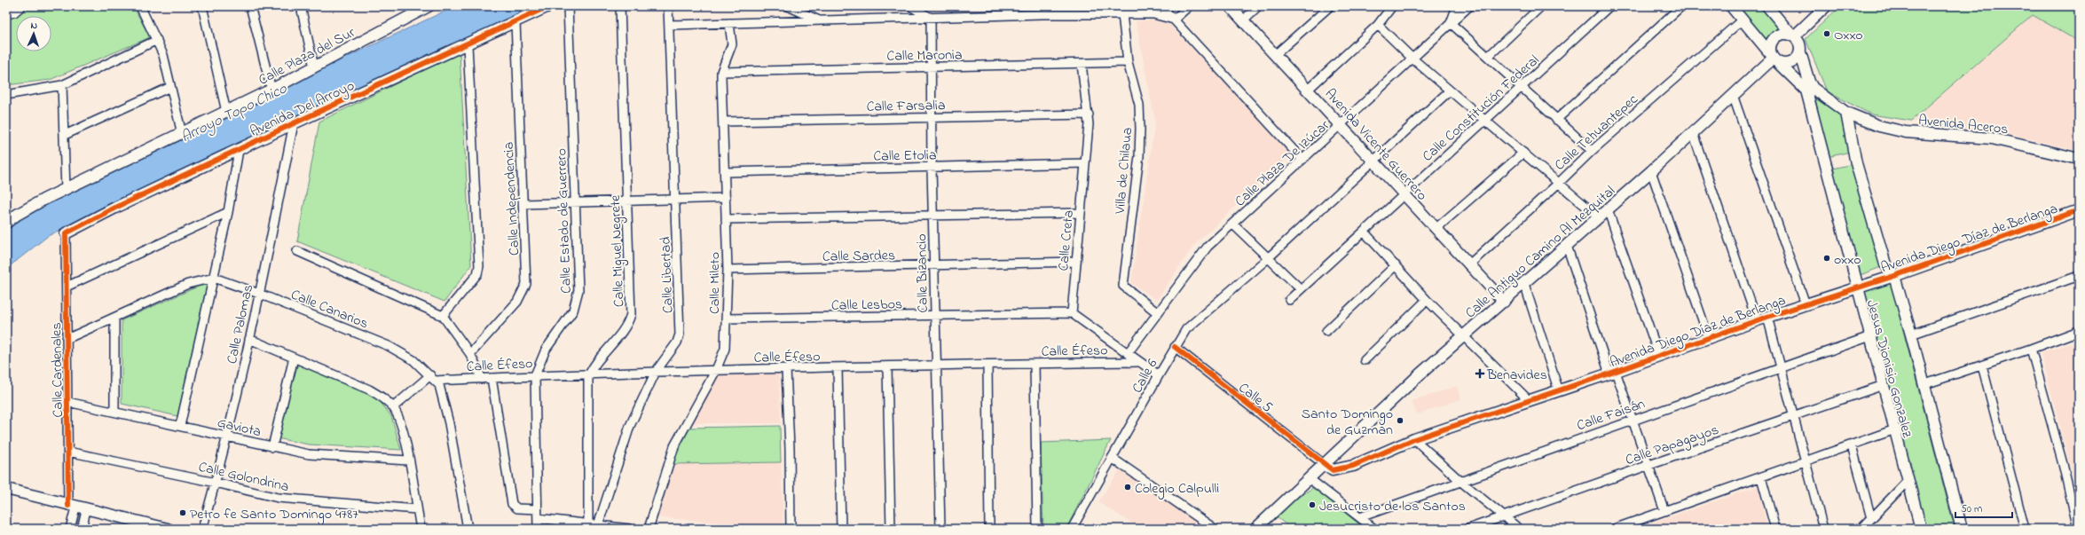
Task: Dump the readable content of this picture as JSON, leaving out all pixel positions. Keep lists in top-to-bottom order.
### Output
{
  "streets": {
    "street": [
      "Calle Maronia",
      "Calle Plaza del Sur",
      "Calle Farsalia",
      "Avenida Del Arroyo",
      "Calle Constitución Federal",
      "Avenida Aceros",
      "Calle Tehuantepec",
      "Avenida Vicente Guerrero",
      "Calle Etolia",
      "Calle Plaza De Izúcar",
      "Villa de Chilaua",
      "Calle Independencia",
      "Calle Estado de Guerrero",
      "Avenida Diego Díaz de Berlanga",
      "Calle Creta",
      "Calle Miguel Negrete",
      "Calle Antiguo Camino Al Mezquital",
      "Calle Sardes",
      "Calle Bizancio",
      "Calle Libertad",
      "Calle Mileto",
      "Calle Lesbos",
      "Calle Canarios",
      "Calle Palomas",
      "Calle Éfeso",
      "Jesus Dionisio Gonzalez",
      "Calle Cardenales",
      "Calle 6",
      "Calle 5",
      "Calle Faisán",
      "Gaviota",
      "Calle Papagayos",
      "Calle Golondrina"
    ]
  },
  "crossings": [
    ["Calle Maronia", "Villa de Chilaua"],
    ["Calle Maronia", "Calle Creta"],
    ["Calle Maronia", "Calle Bizancio"],
    ["Calle Maronia", "Calle Mileto"],
    ["Calle Farsalia", "Calle Creta"],
    ["Calle Farsalia", "Calle Bizancio"],
    ["Calle Farsalia", "Calle Mileto"],
    ["Avenida Del Arroyo", "Calle Independencia"],
    ["Avenida Del Arroyo", "Calle Palomas"],
    ["Avenida Del Arroyo", "Calle Cardenales"],
    ["Calle Constitución Federal", "Avenida Vicente Guerrero"],
    ["Avenida Aceros", "Jesus Dionisio Gonzalez"],
    ["Calle Tehuantepec", "Avenida Vicente Guerrero"],
    ["Avenida Vicente Guerrero", "Calle Plaza De Izúcar"],
    ["Avenida Vicente Guerrero", "Calle Antiguo Camino Al Mezquital"],
    ["Avenida Vicente Guerrero", "Calle 6"],
    ["Calle Etolia", "Calle Creta"],
    ["Calle Etolia", "Calle Bizancio"],
    ["Calle Etolia", "Calle Mileto"],
    ["Calle Plaza De Izúcar", "Villa de Chilaua"],
    ["Calle Estado de Guerrero", "Calle Éfeso"],
    ["Avenida Diego Díaz de Berlanga", "Calle Antiguo Camino Al Mezquital"],
    ["Avenida Diego Díaz de Berlanga", "Jesus Dionisio Gonzalez"],
    ["Avenida Diego Díaz de Berlanga", "Calle 5"],
    ["Calle Creta", "Calle Sardes"],
    ["Calle Creta", "Calle Lesbos"],
    ["Calle Miguel Negrete", "Calle Éfeso"],
    ["Calle Antiguo Camino Al Mezquital", "Jesus Dionisio Gonzalez"],
    ["Calle Antiguo Camino Al Mezquital", "Calle 5"],
    ["Calle Sardes", "Calle Bizancio"],
    ["Calle Sardes", "Calle Mileto"],
    ["Calle Bizancio", "Calle Lesbos"],
    ["Calle Bizancio", "Calle Éfeso"],
    ["Calle Libertad", "Calle Éfeso"],
    ["Calle Mileto", "Calle Lesbos"],
    ["Calle Mileto", "Calle Éfeso"],
    ["Calle Canarios", "Calle Palomas"],
    ["Calle Canarios", "Calle Éfeso"],
    ["Calle Palomas", "Gaviota"],
    ["Calle Palomas", "Calle Golondrina"],
    ["Jesus Dionisio Gonzalez", "Calle Faisán"],
    ["Jesus Dionisio Gonzalez", "Calle Papagayos"],
    ["Calle Cardenales", "Gaviota"],
    ["Calle Cardenales", "Calle Golondrina"],
    ["Calle 6", "Calle 5"]
  ],
  "water": ["Arroyo Topo Chico"],
  "places": {
    "other": [
      "Oxxo",
      "oxxo",
      "Santo Domingo de Guzman",
      "Colegio Calpulli",
      "Jesucristo de los Santos",
      "Petro fe Santo Domingo 4787"
    ],
    "health": ["Benavides"]
  },
  "scale_bar": "50 m",
  "north": "top"
}
